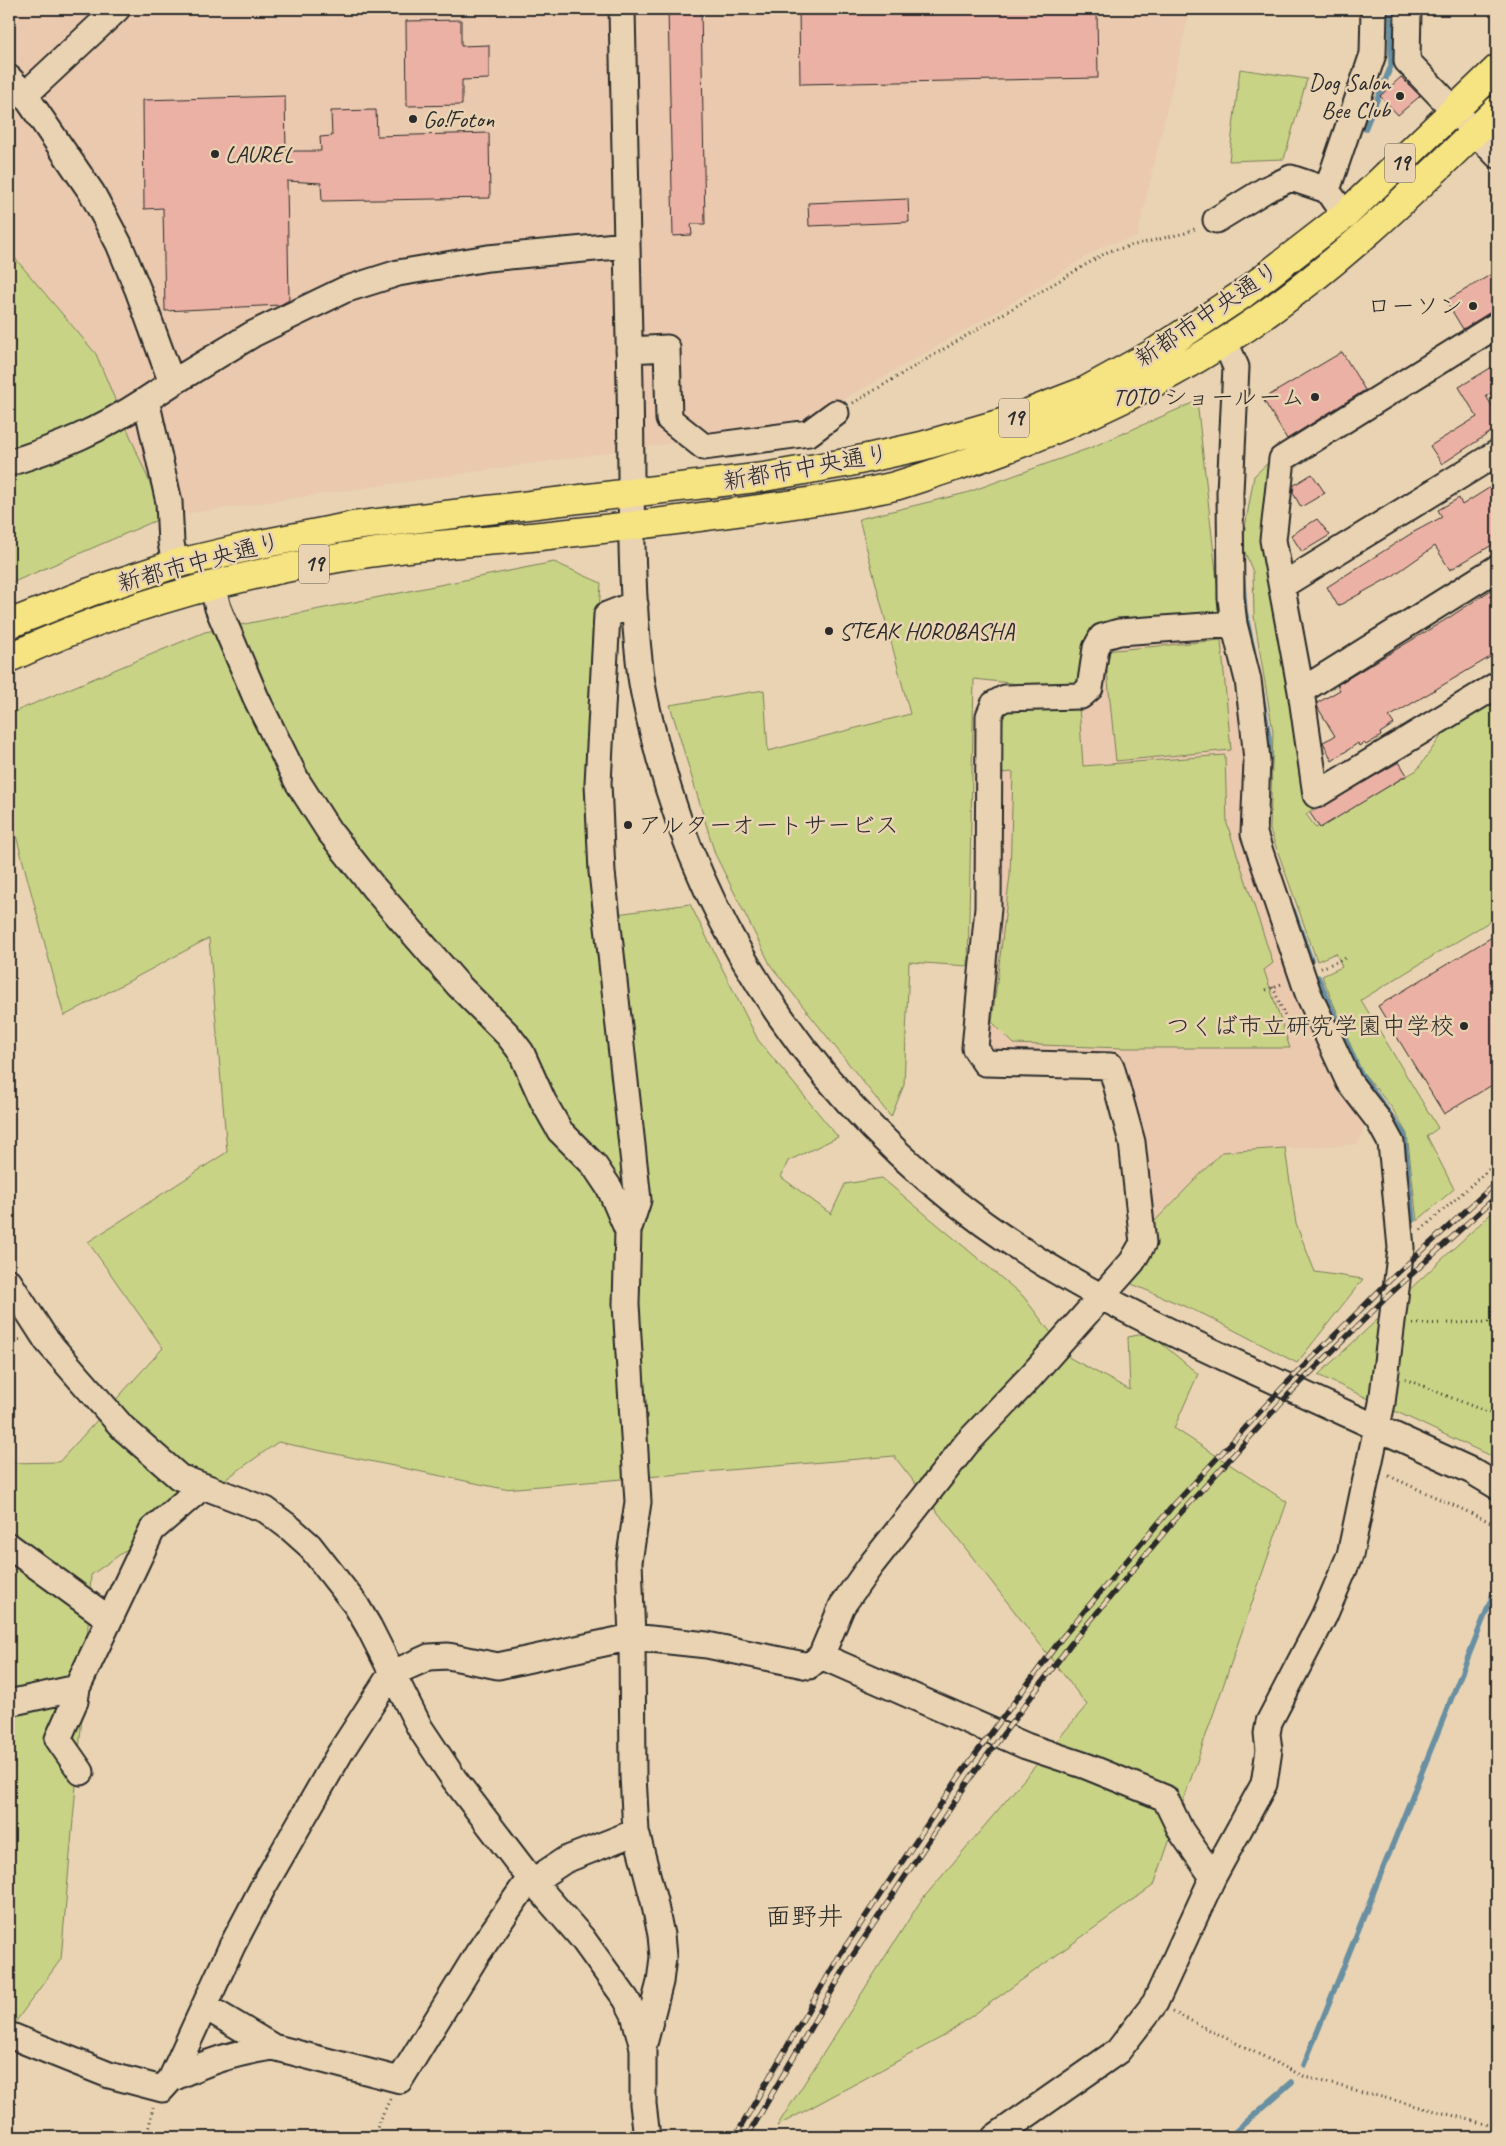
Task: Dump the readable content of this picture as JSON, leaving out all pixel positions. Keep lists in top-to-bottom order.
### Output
{
  "streets": {
    "main road": ["19", "新都市中央通り"]
  },
  "districts": ["面野井"],
  "places": [
    "Dog Salon Bee Club",
    "Go!Foton",
    "LAUREL",
    "ローソン",
    "TOTO ショールーム",
    "STEAK HOROBASHA",
    "アルターオートサービス",
    "つくば市立研究学園中学校"
  ]
}
